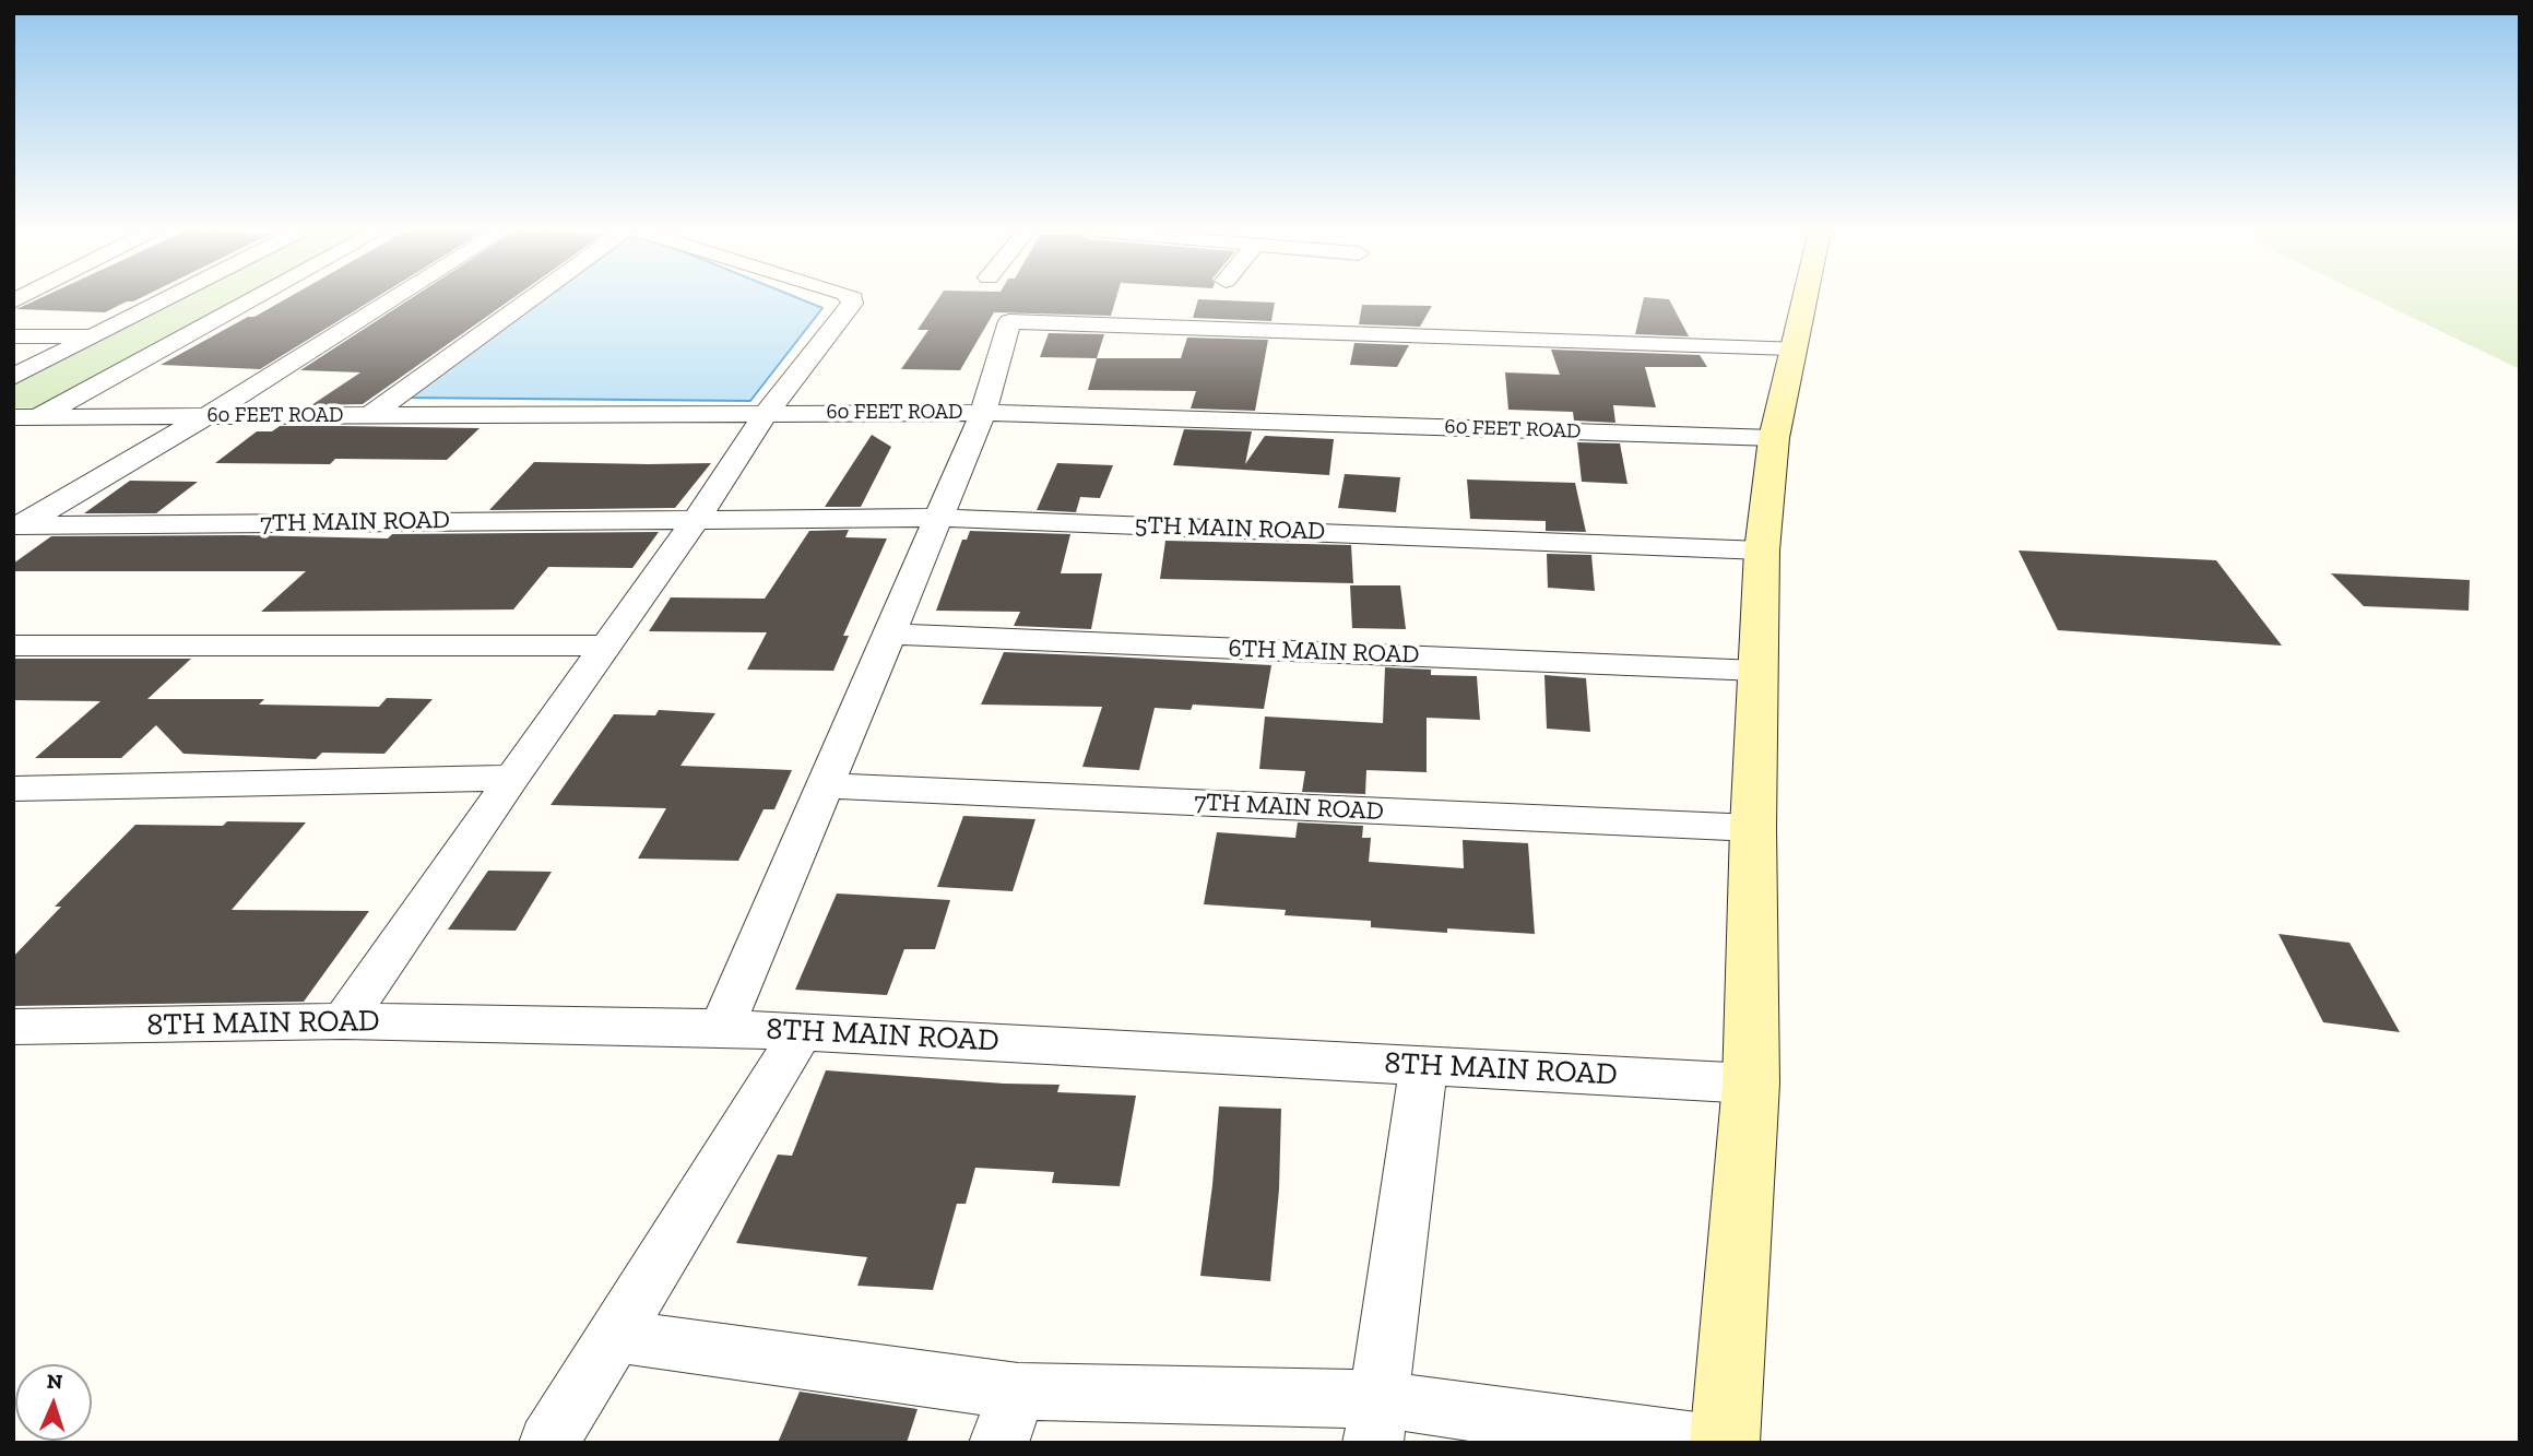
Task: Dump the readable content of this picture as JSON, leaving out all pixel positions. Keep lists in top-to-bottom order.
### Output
{
  "streets": {
    "street": [
      "60 FEET ROAD",
      "7TH MAIN ROAD",
      "5TH MAIN ROAD",
      "6TH MAIN ROAD",
      "8TH MAIN ROAD"
    ]
  },
  "crossings": [
    ["7TH MAIN ROAD", "5TH MAIN ROAD"]
  ],
  "north": "top"
}
